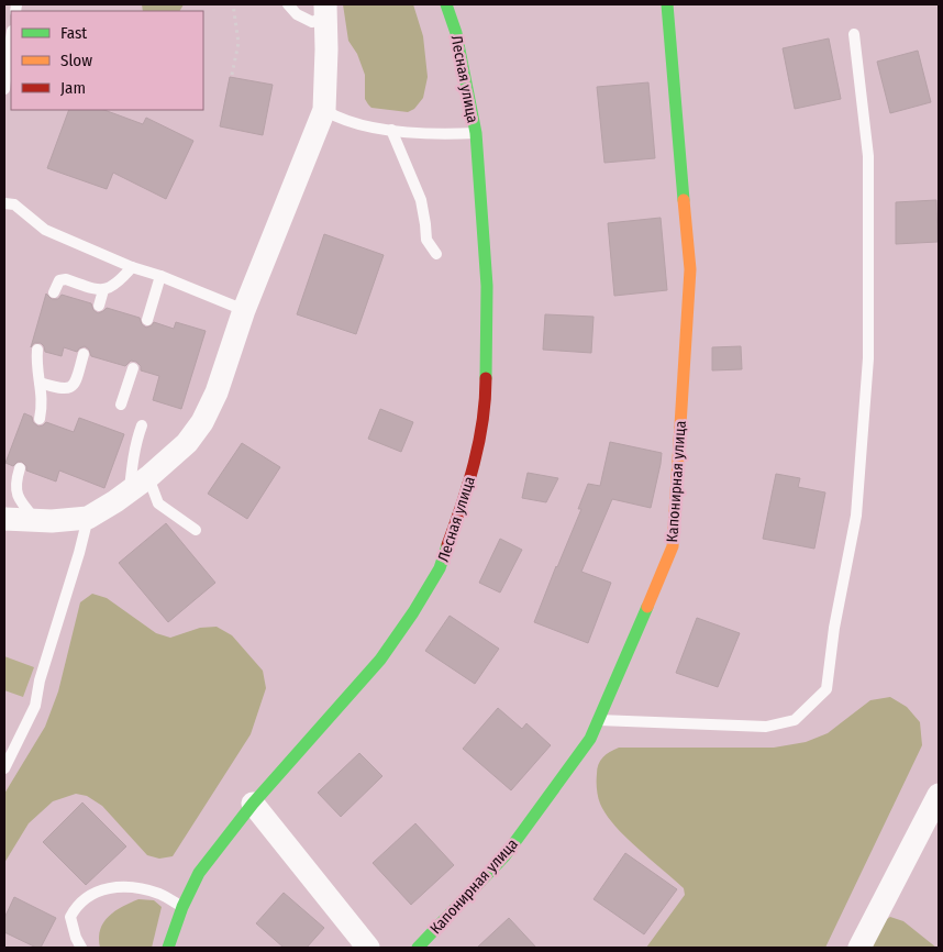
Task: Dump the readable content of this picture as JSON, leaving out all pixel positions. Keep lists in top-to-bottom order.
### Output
{
  "streets": {
    "main road": ["Лесная улица", "Капонирная улица"]
  },
  "legend": ["Fast", "Slow", "Jam"]
}
